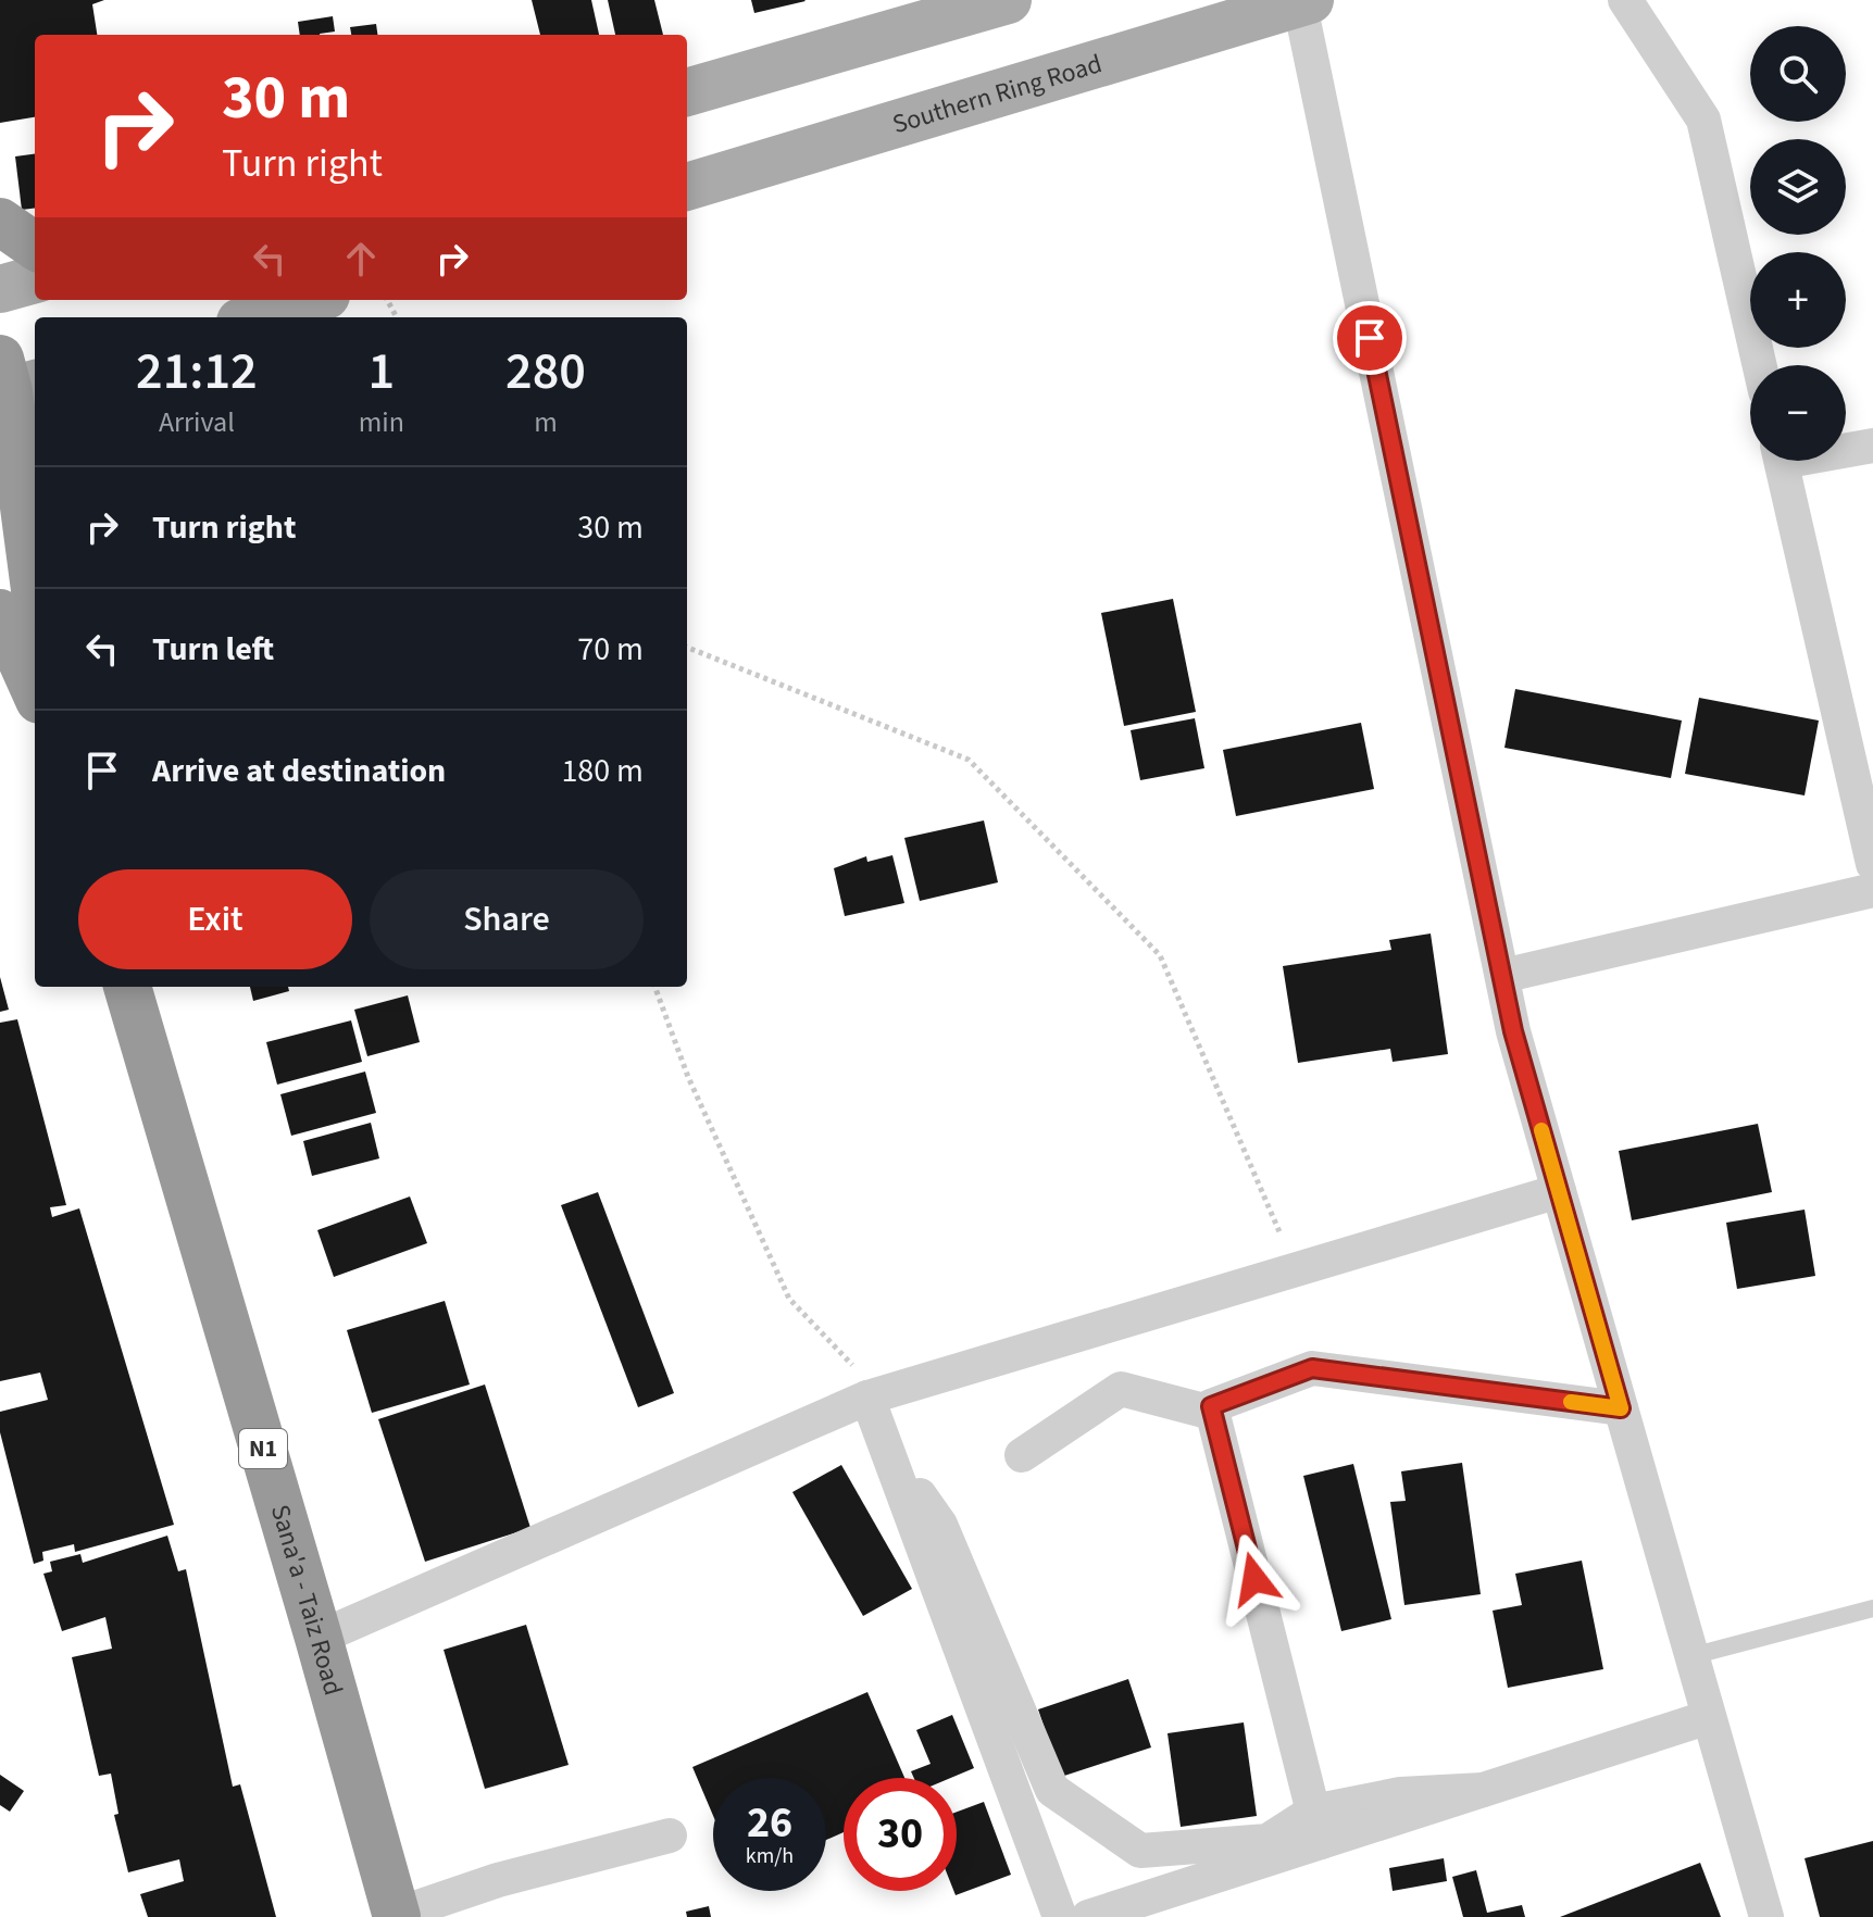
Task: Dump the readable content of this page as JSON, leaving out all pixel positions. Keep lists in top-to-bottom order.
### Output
{
  "streets": {
    "highway": ["N1", "Sana'a - Taiz Road"],
    "main road": ["Southern Ring Road"]
  },
  "page": {
    "map_buttons": ["+", "−"],
    "turn": ["30 m", "Turn right"],
    "eta": [
      "21:12",
      "Arrival",
      "1",
      "min",
      "280",
      "m"
    ],
    "list": [
      {
        "name": "Turn right",
        "value": "30 m"
      },
      {
        "name": "Turn left",
        "value": "70 m"
      },
      {
        "name": "Arrive at destination",
        "value": "180 m"
      }
    ],
    "buttons": ["Exit", "Share"],
    "speed": "26 km/h",
    "limit": "30"
  }
}
